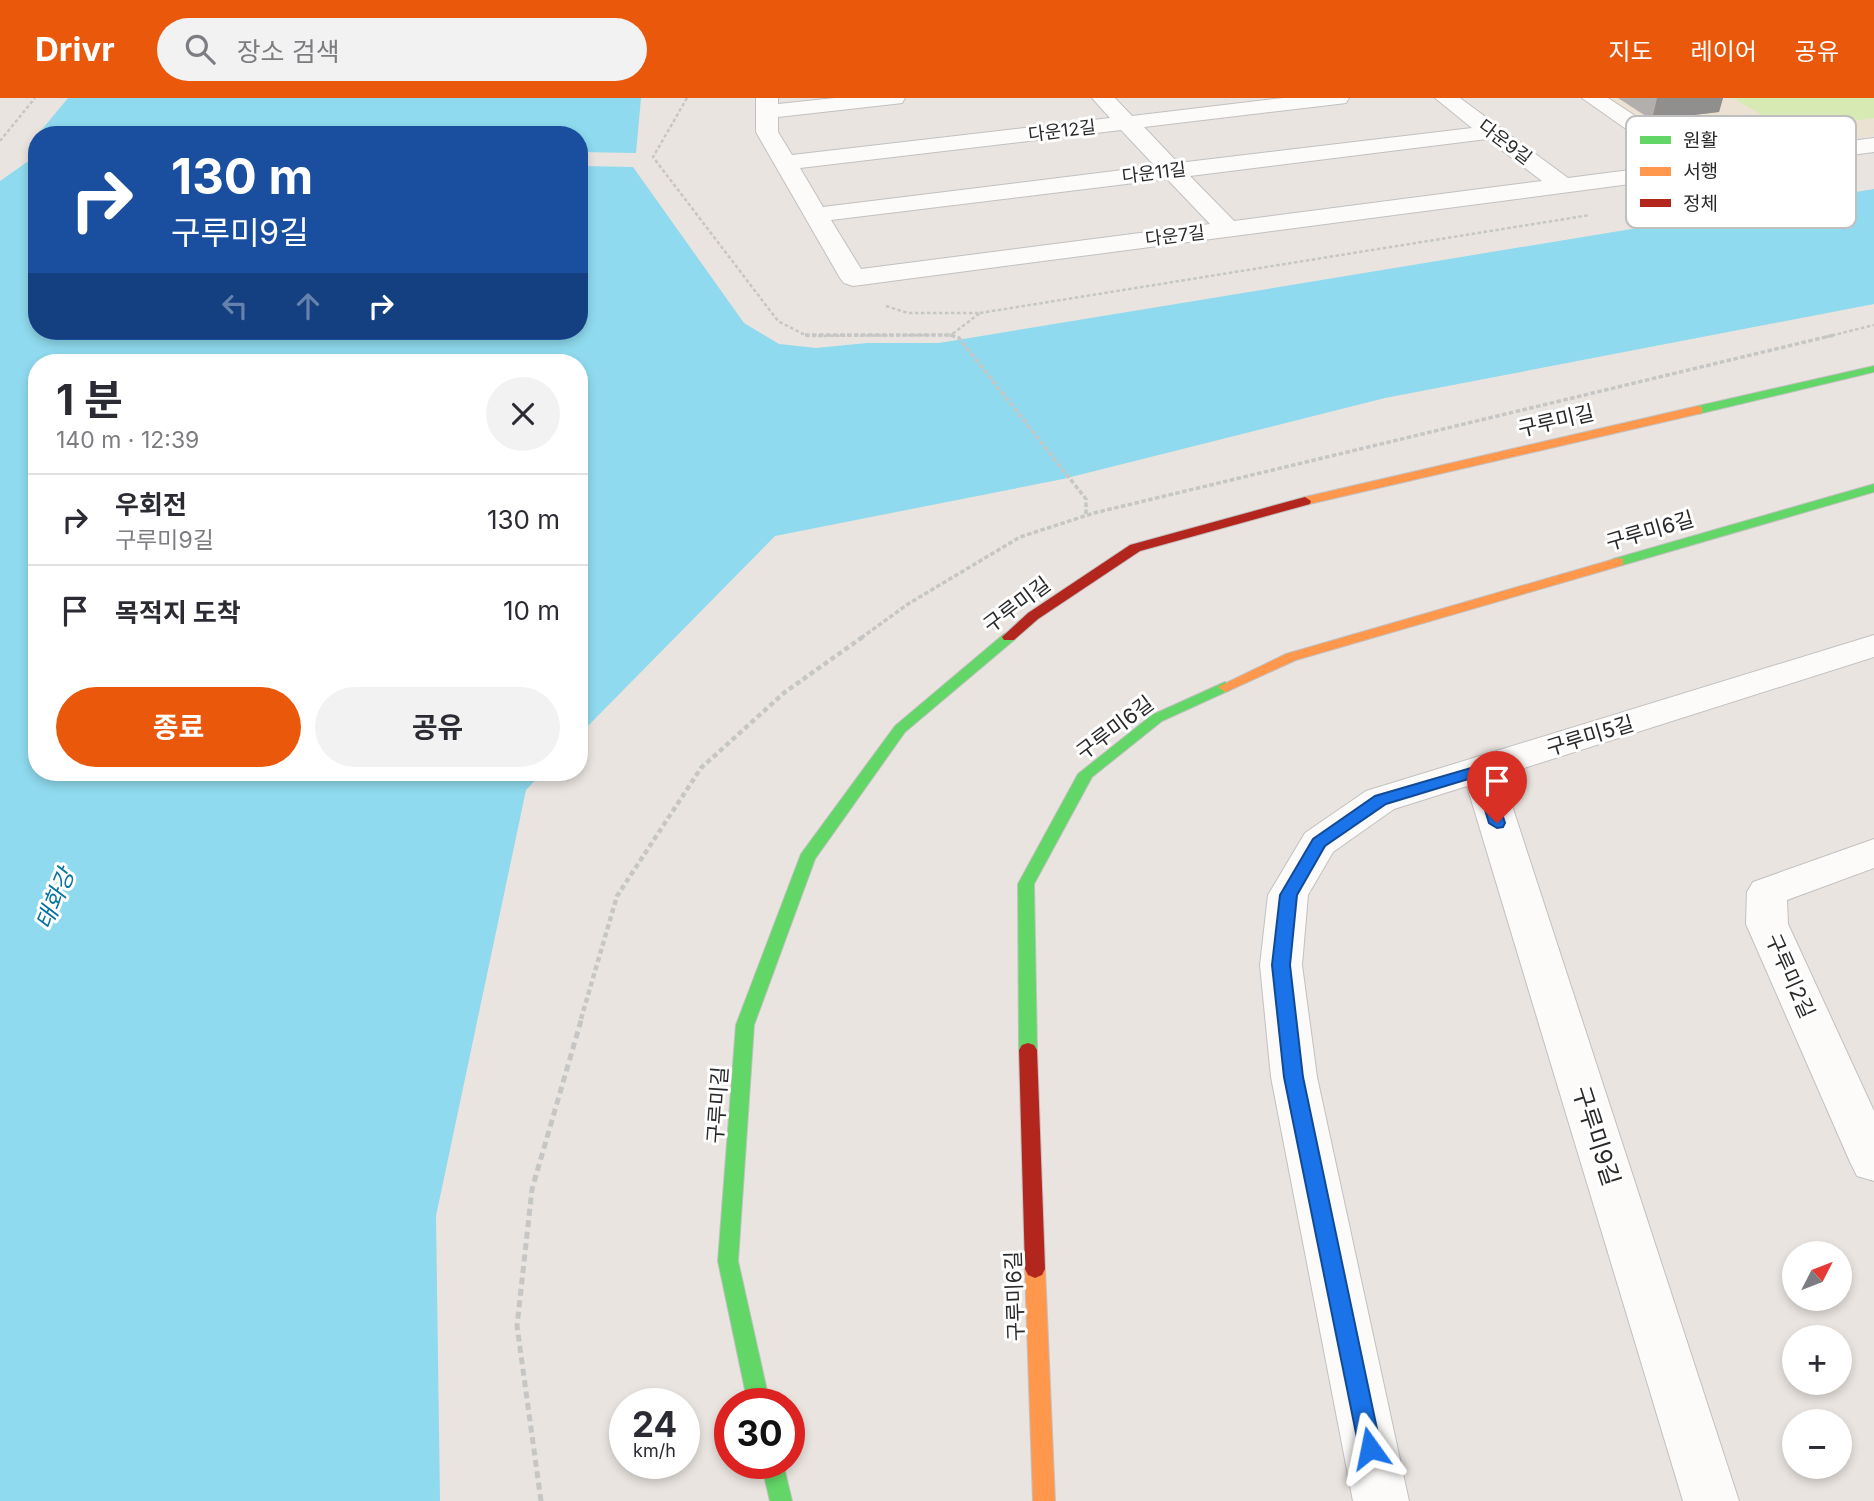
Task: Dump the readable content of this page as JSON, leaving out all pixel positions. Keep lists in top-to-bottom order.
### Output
{
  "streets": {
    "street": [
      "다운12길",
      "다운9길",
      "다운11길",
      "다운7길",
      "구루미길",
      "구루미6길",
      "구루미5길",
      "구루미2길",
      "구루미9길"
    ]
  },
  "crossings": [
    ["다운12길", "다운7길"],
    ["다운9길", "다운11길"],
    ["다운9길", "다운7길"],
    ["다운11길", "다운7길"],
    ["구루미5길", "구루미9길"]
  ],
  "water": ["태화강"],
  "legend": ["원활", "서행", "정체"],
  "north": "top right",
  "page": {
    "header": "Drivr",
    "search": "장소 검색",
    "nav": ["지도", "레이어", "공유"],
    "turn": ["130 m", "구루미9길"],
    "heading": ["1 분", "140 m · 12:39"],
    "list": [
      {
        "name": "우회전",
        "note": "구루미9길",
        "value": "130 m"
      },
      {
        "name": "목적지 도착",
        "value": "10 m"
      }
    ],
    "buttons": ["종료", "공유"],
    "map_buttons": ["+", "−"],
    "speed": "24 km/h",
    "limit": "30"
  }
}
